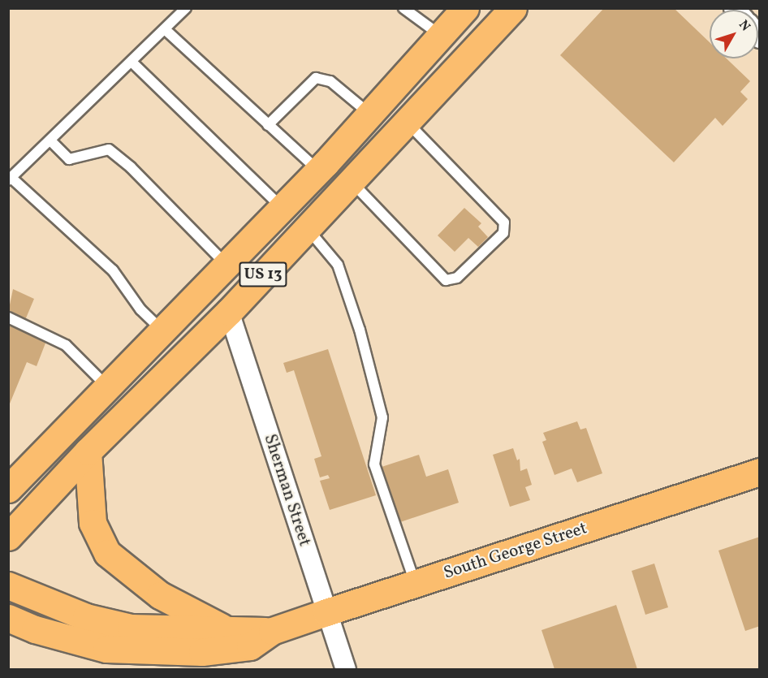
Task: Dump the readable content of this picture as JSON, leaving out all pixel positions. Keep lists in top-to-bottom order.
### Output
{
  "streets": {
    "main road": ["US 13", "South George Street"],
    "street": ["Sherman Street"]
  },
  "crossings": [
    ["US 13", "Sherman Street"],
    ["Sherman Street", "South George Street"]
  ],
  "north": "top right"
}
